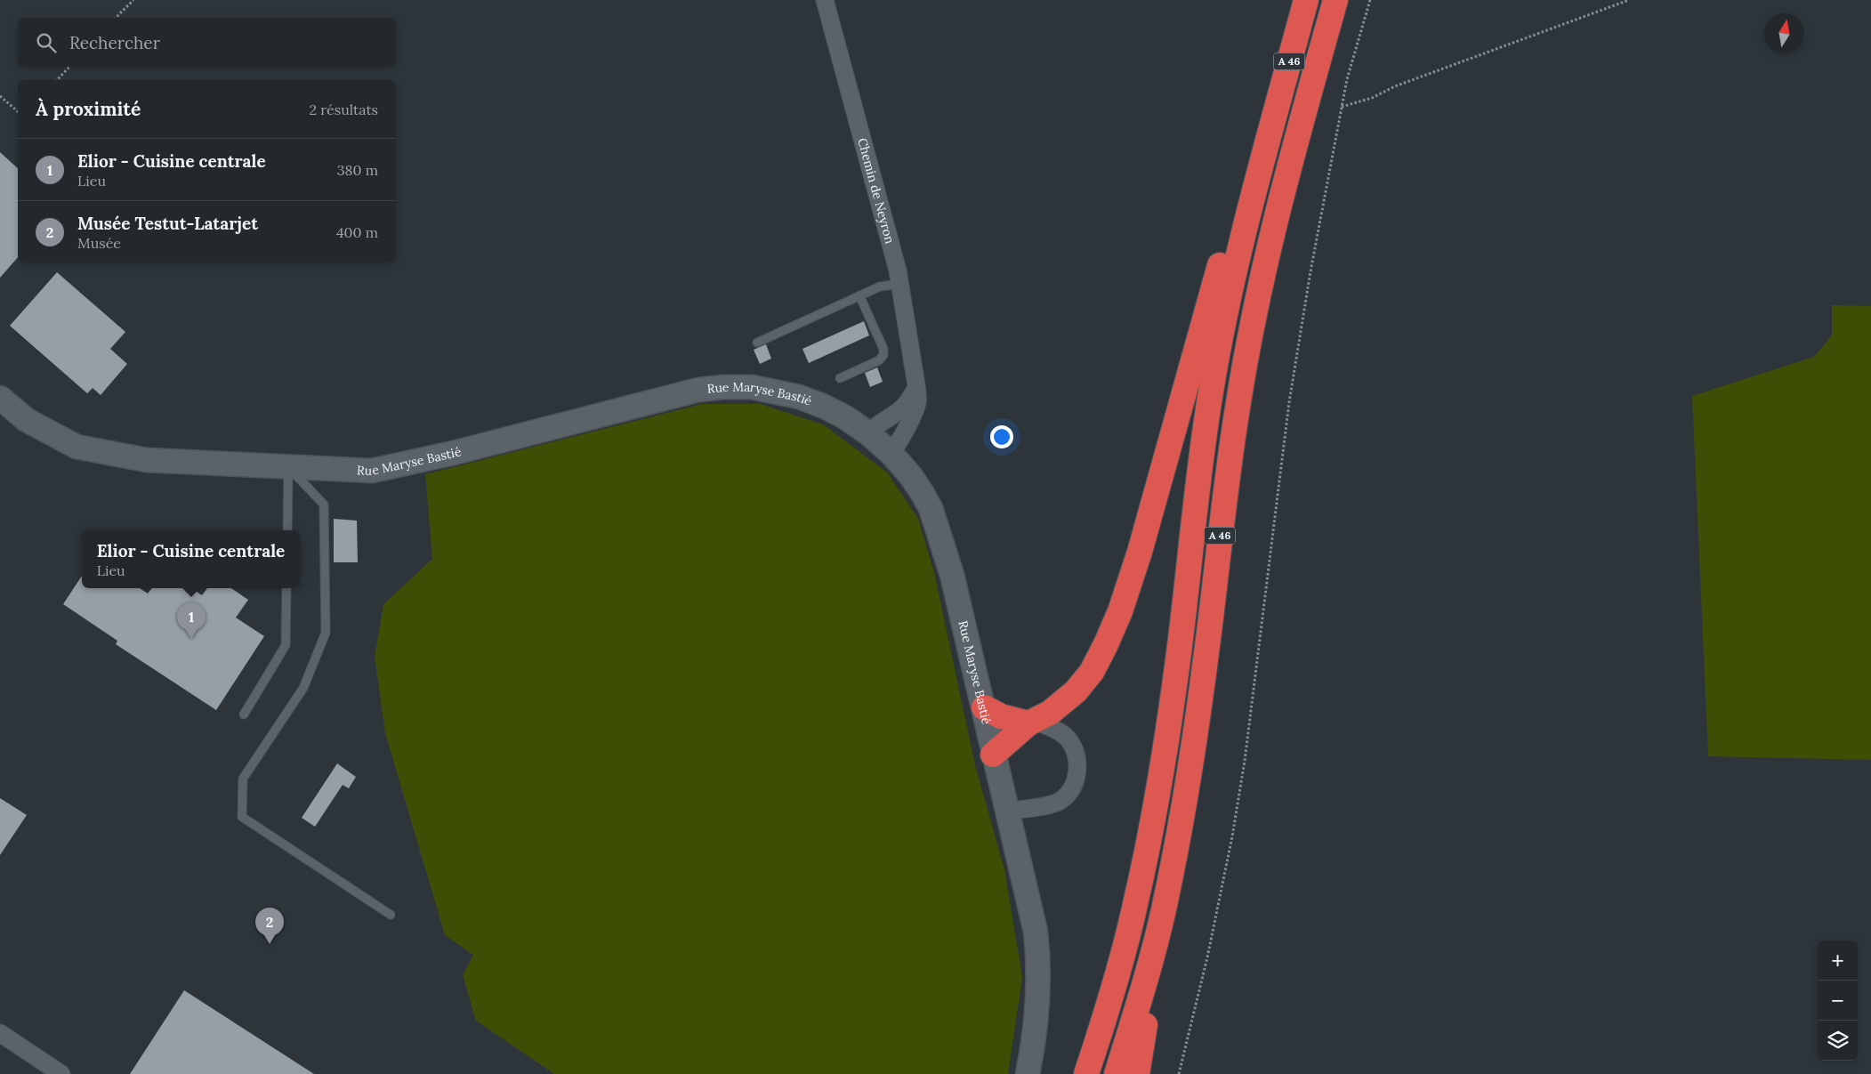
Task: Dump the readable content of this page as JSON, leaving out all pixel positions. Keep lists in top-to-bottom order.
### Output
{
  "streets": {
    "highway": ["A 46"],
    "main road": ["Rue Maryse Bastié"],
    "street": ["Chemin de Neyron"]
  },
  "crossings": [
    ["Chemin de Neyron", "Rue Maryse Bastié"]
  ],
  "north": "top",
  "page": {
    "search": "Rechercher",
    "heading": ["À proximité", "2 résultats"],
    "list": [
      {
        "mark": "1",
        "name": "Elior - Cuisine centrale",
        "note": "Lieu",
        "value": "380 m"
      },
      {
        "mark": "2",
        "name": "Musée Testut-Latarjet",
        "note": "Musée",
        "value": "400 m"
      }
    ],
    "popup": ["Elior - Cuisine centrale", "Lieu"],
    "pins": ["1", "2"],
    "map_buttons": ["+", "−"]
  }
}
